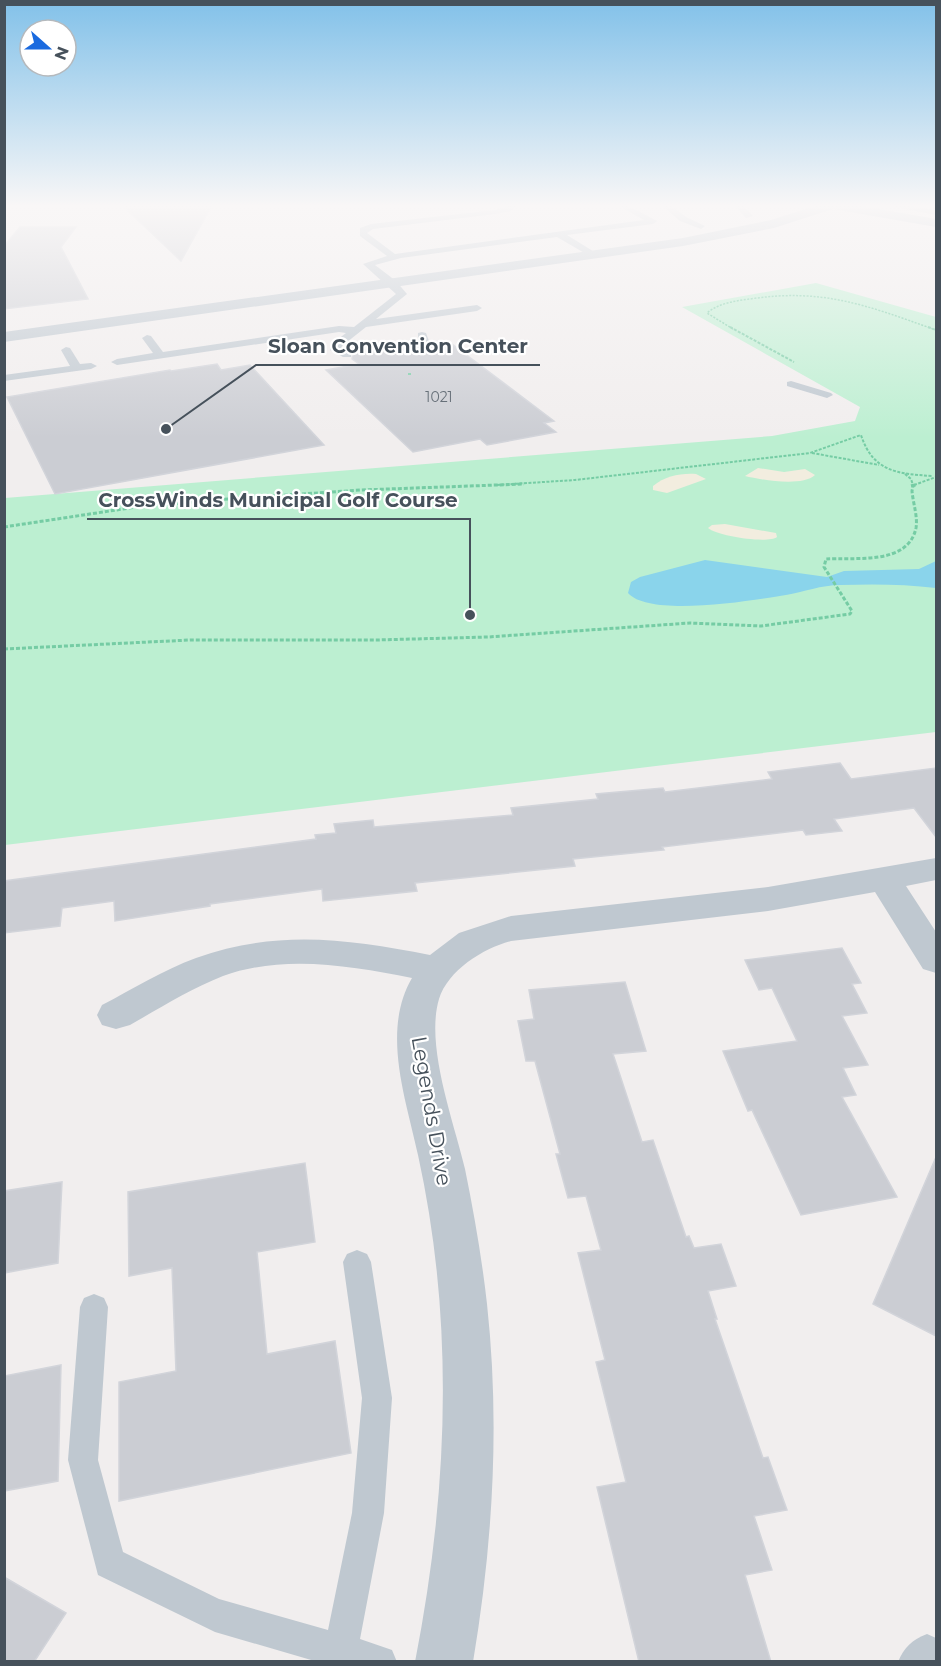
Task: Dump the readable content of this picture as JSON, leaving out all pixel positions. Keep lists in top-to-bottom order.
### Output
{
  "streets": {
    "street": ["Legends Drive"]
  },
  "places": ["Sloan Convention Center", "CrossWinds Municipal Golf Course"],
  "house_numbers": ["1021"],
  "north": "right"
}
